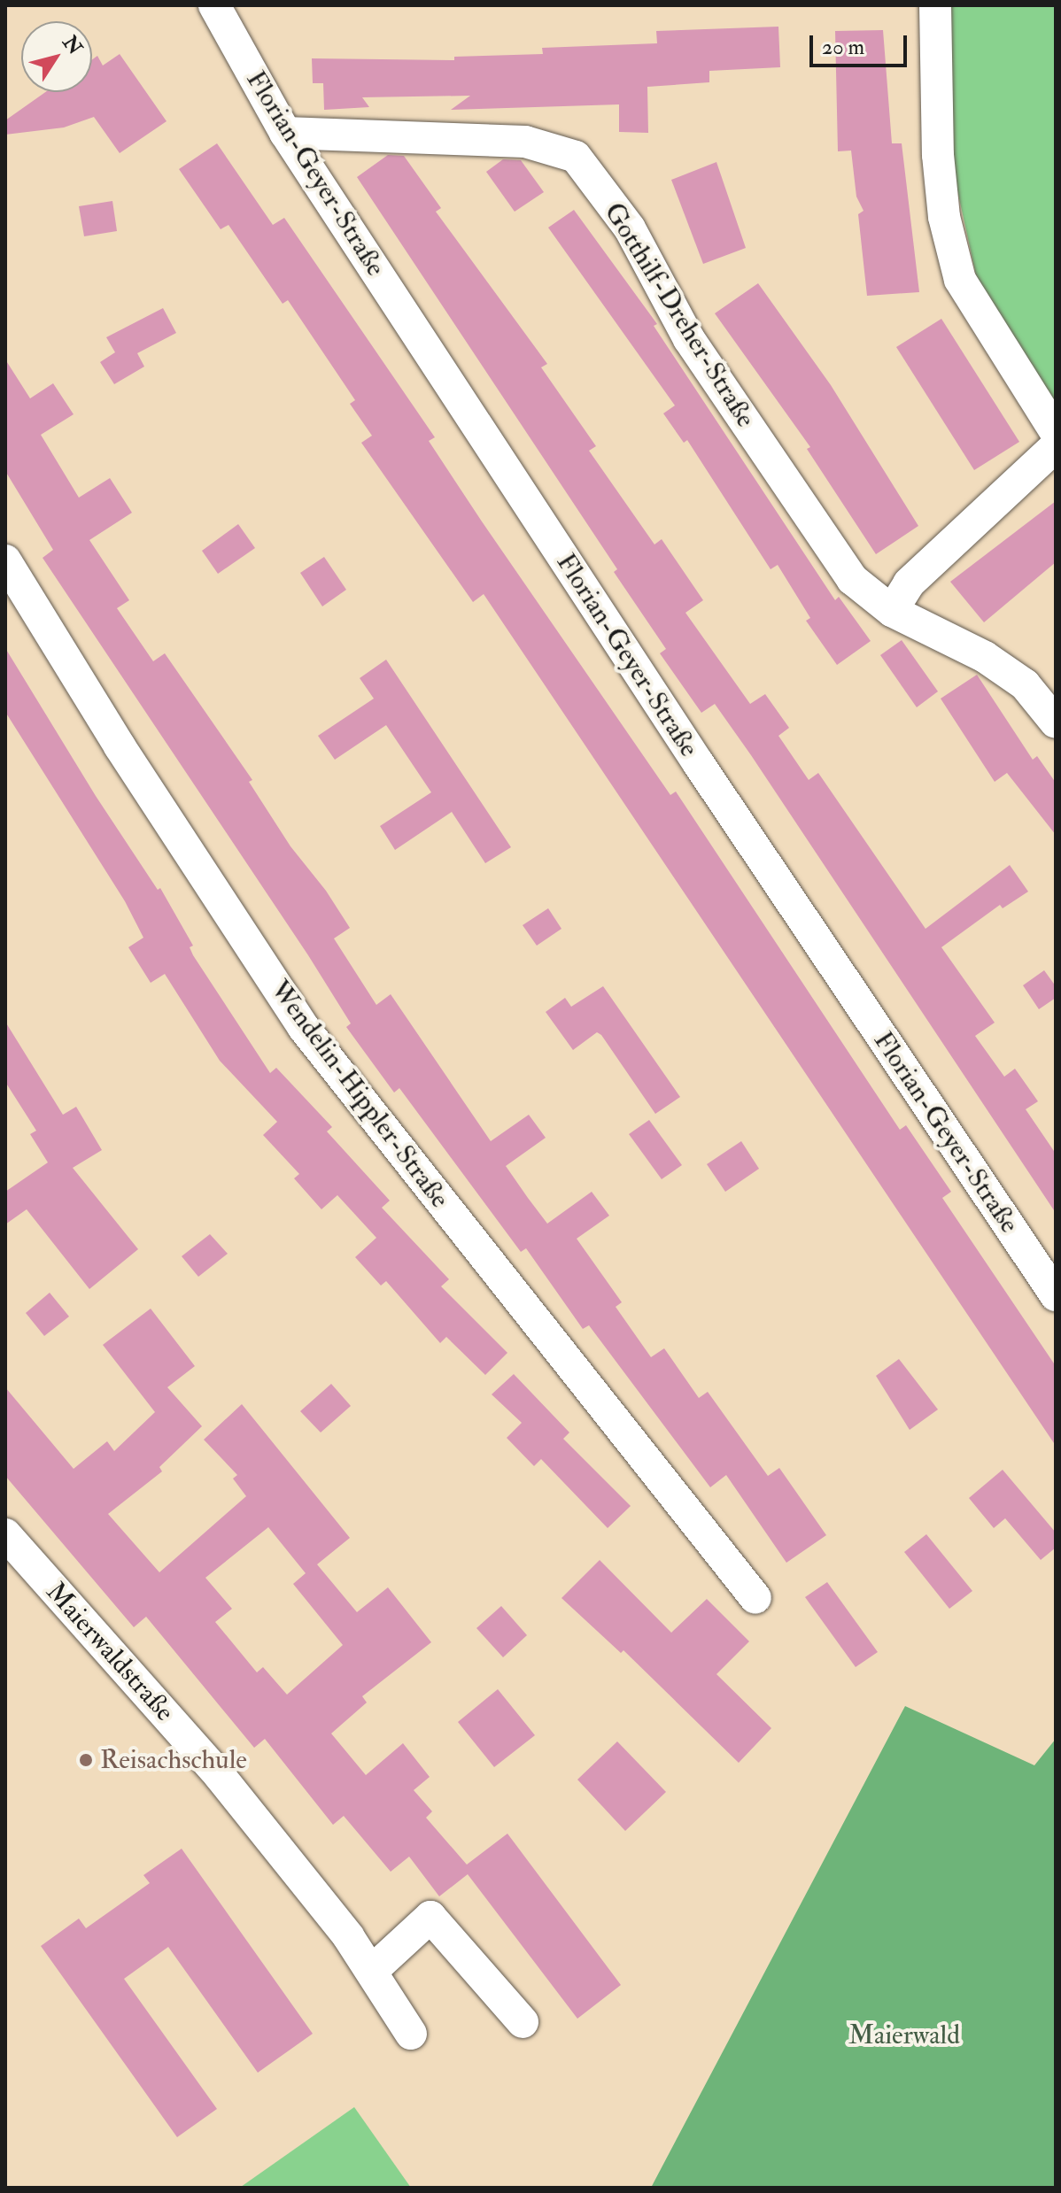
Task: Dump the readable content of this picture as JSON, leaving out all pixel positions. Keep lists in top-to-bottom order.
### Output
{
  "streets": {
    "street": [
      "Florian-Geyer-Straße",
      "Gotthilf-Dreher-Straße",
      "Wendelin-Hippler-Straße",
      "Maierwaldstraße"
    ]
  },
  "crossings": [
    ["Florian-Geyer-Straße", "Gotthilf-Dreher-Straße"]
  ],
  "parks": ["Maierwald"],
  "places": ["Reisachschule"],
  "scale_bar": "20 m",
  "north": "top right"
}
